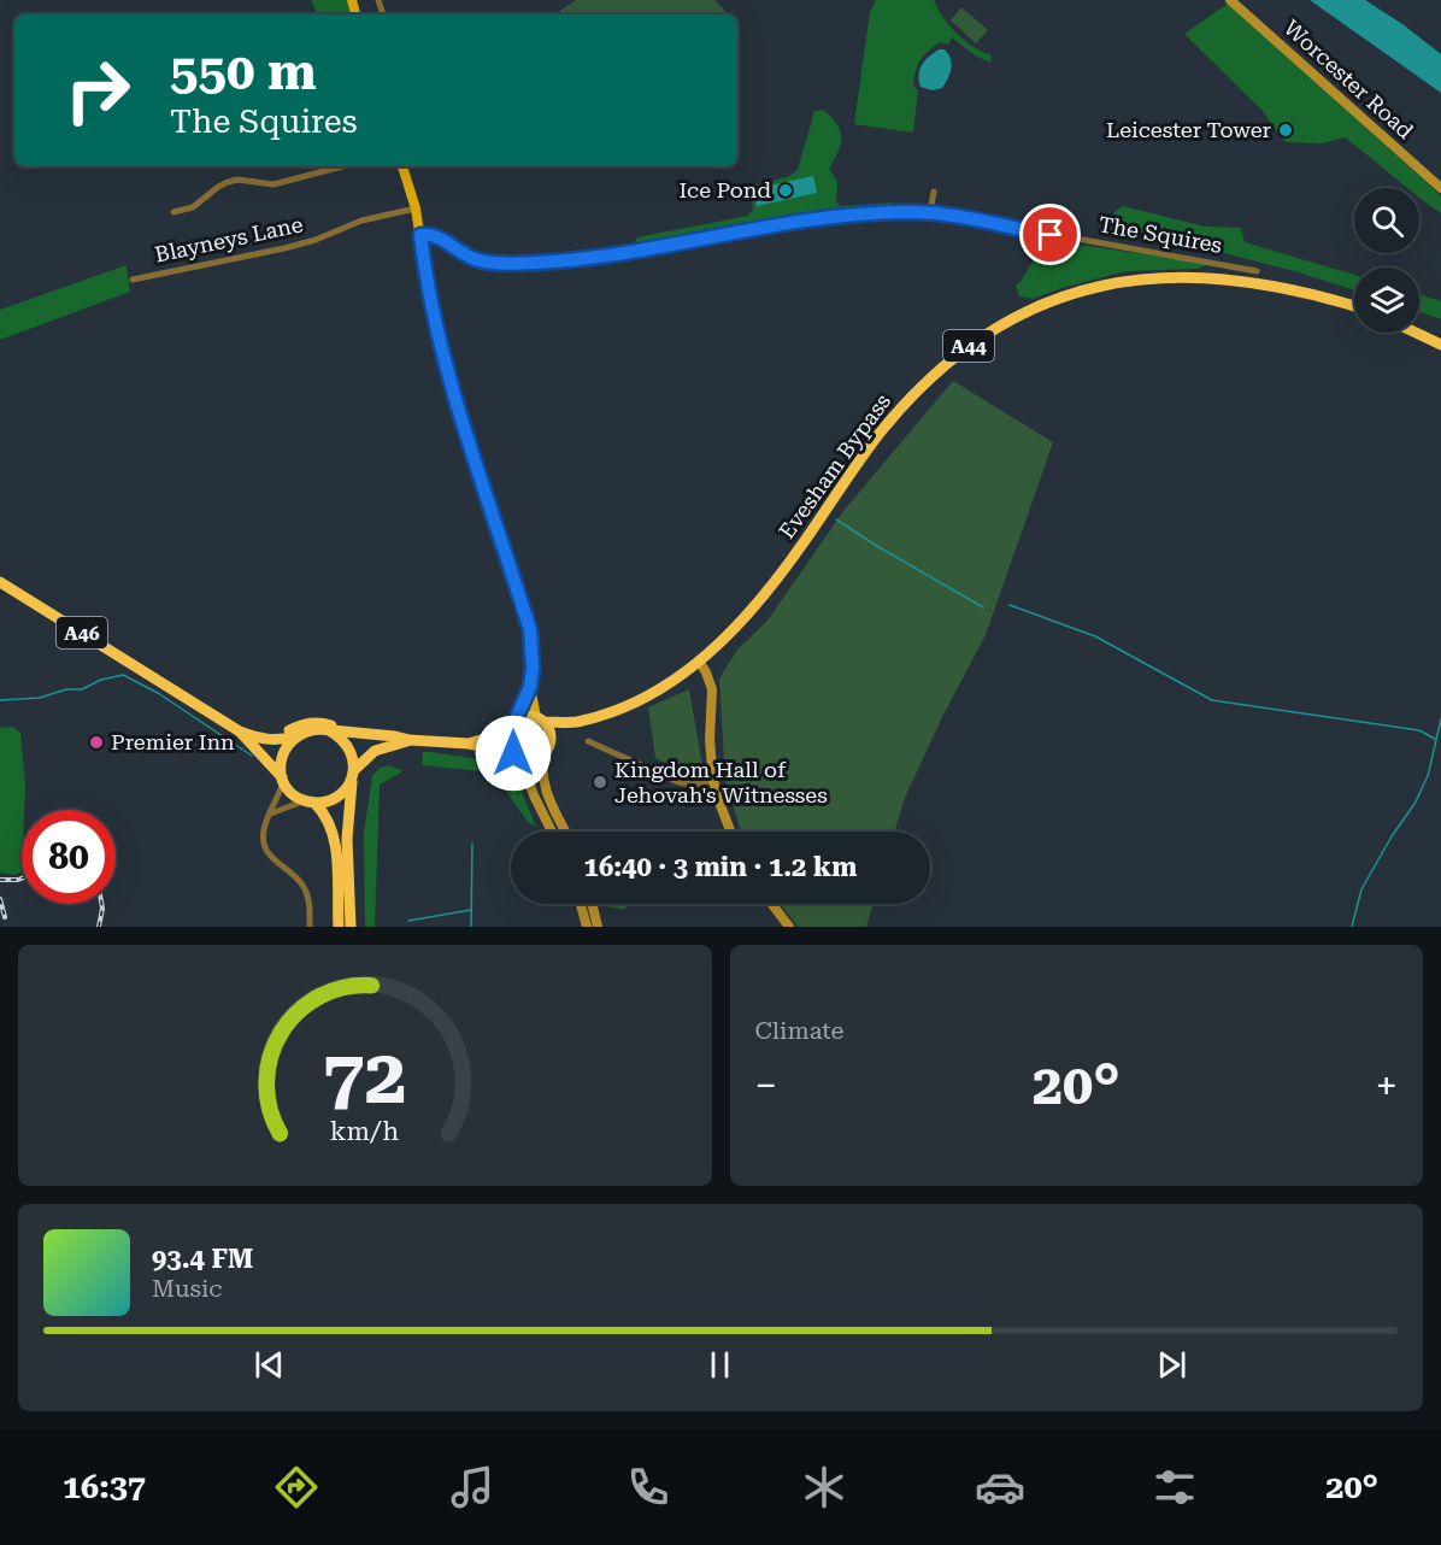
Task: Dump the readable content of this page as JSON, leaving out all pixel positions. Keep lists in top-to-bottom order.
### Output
{
  "streets": {
    "highway": ["A44", "Evesham Bypass", "A46"],
    "main road": ["Worcester Road"],
    "street": ["The Squires", "Blayneys Lane"]
  },
  "places": [
    "Leicester Tower",
    "Ice Pond",
    "Premier Inn",
    "Kingdom Hall of Jehovah's Witnesses"
  ],
  "page": {
    "turn": ["550 m", "The Squires"],
    "limit": "80",
    "trip": "16:40 · 3 min · 1.2 km",
    "tile": "Climate",
    "heat": ["−", "20°", "+"],
    "song": ["93.4 FM", "Music"],
    "tabs": ["16:37", "20°"],
    "gauge": ["72", "km/h"]
  }
}
